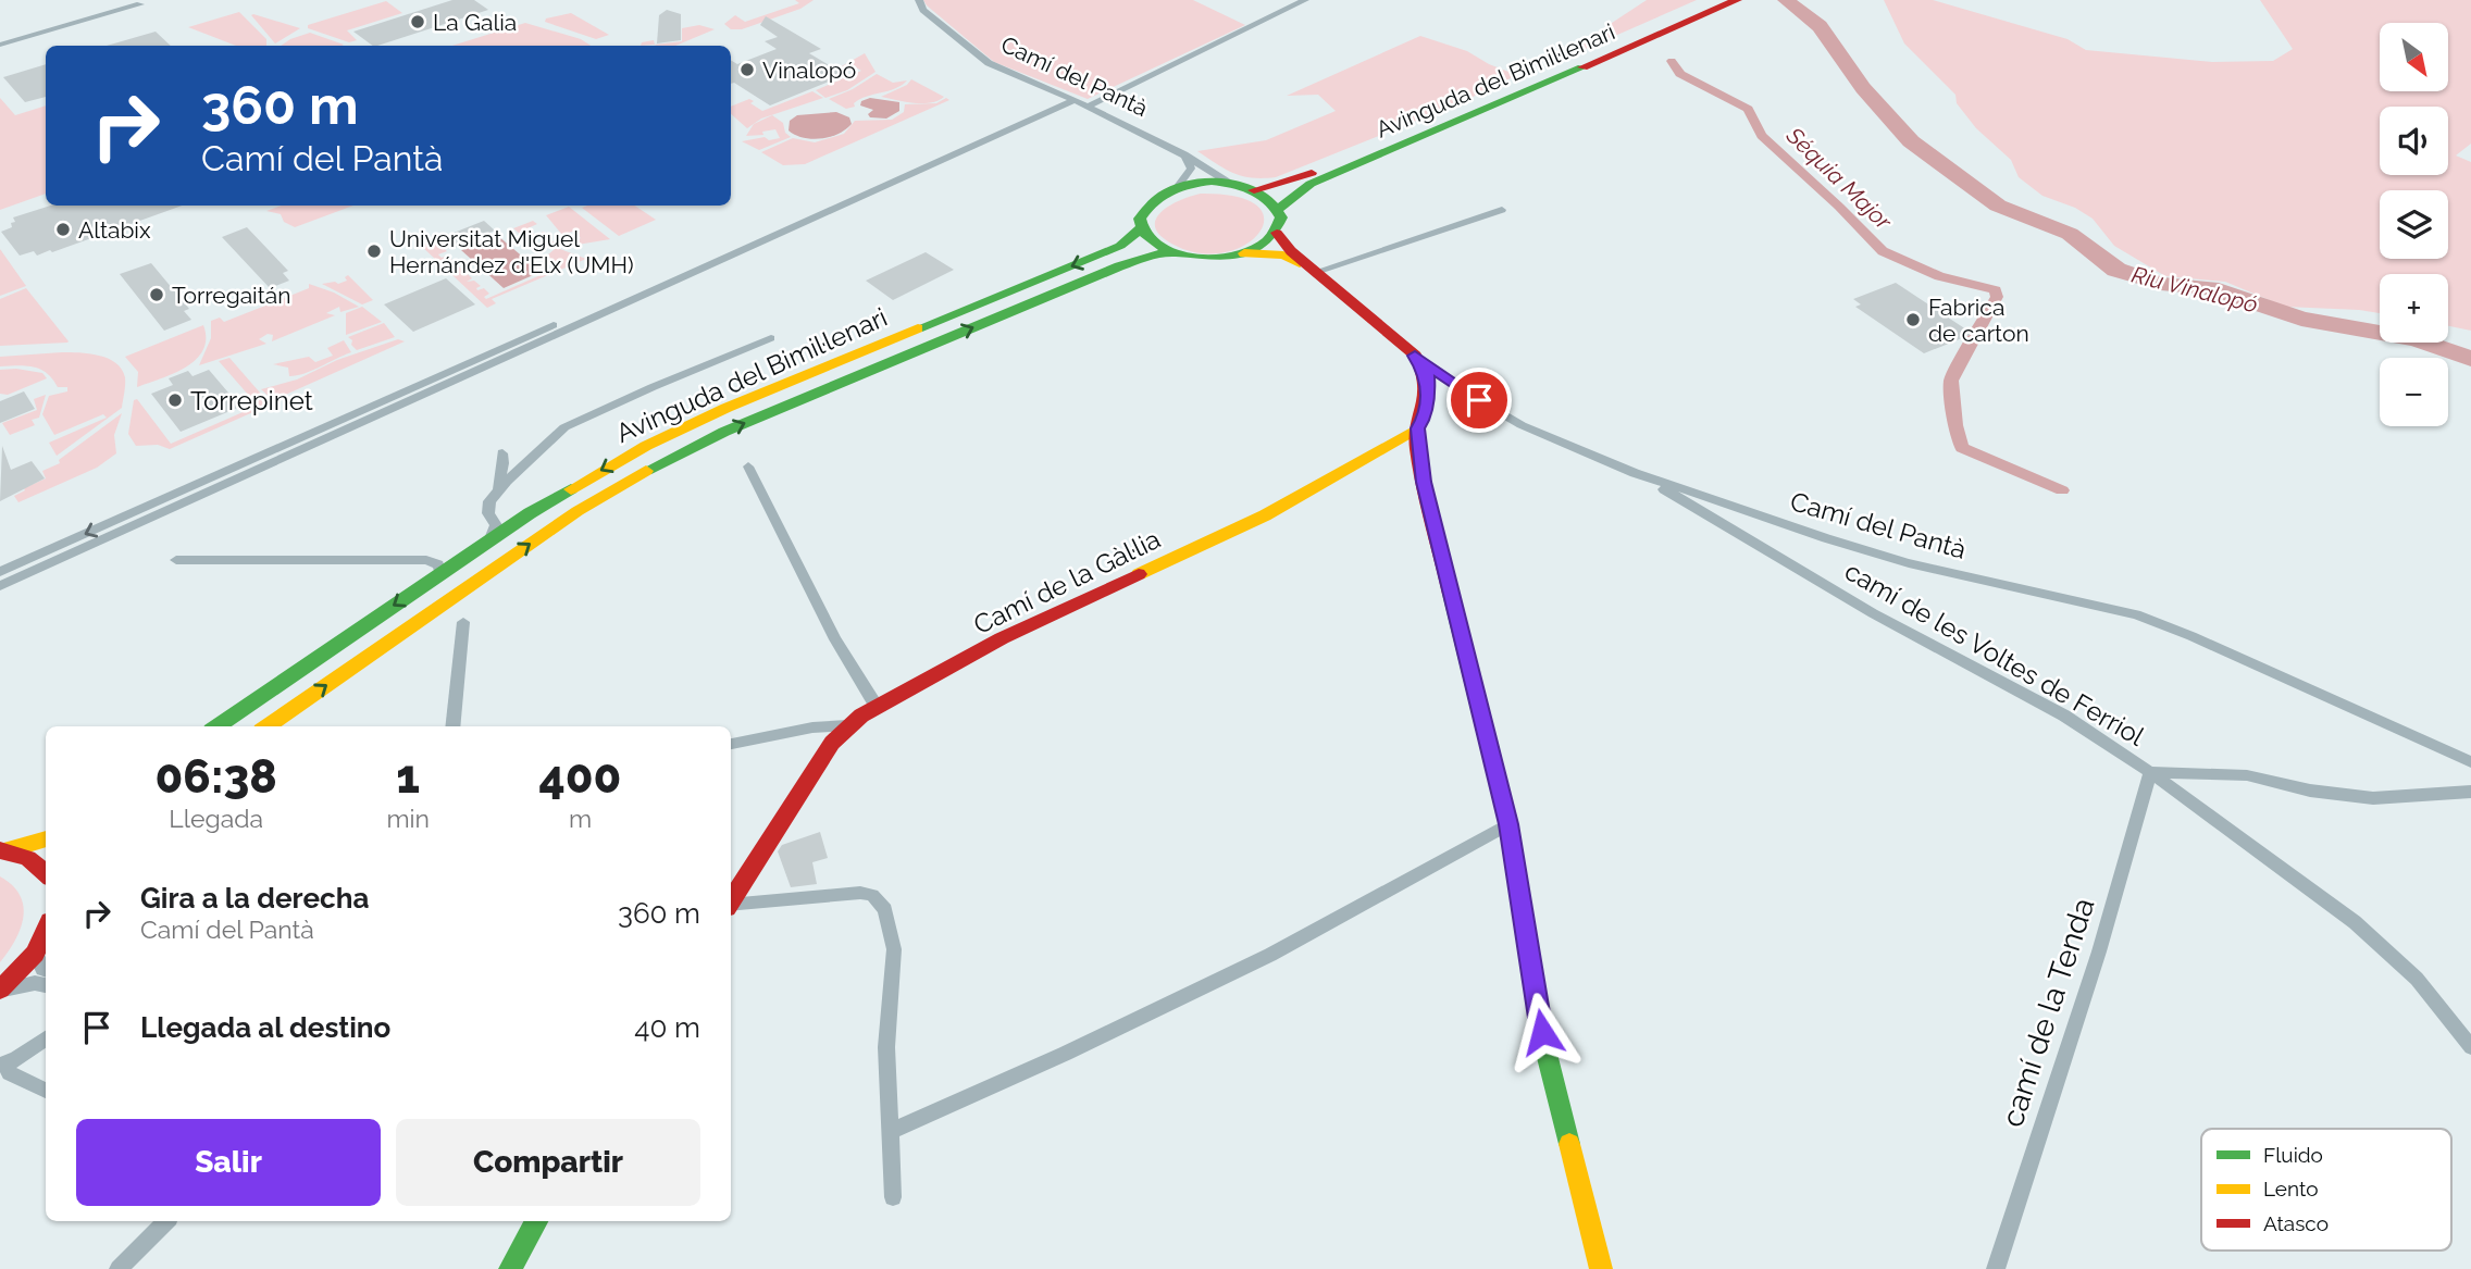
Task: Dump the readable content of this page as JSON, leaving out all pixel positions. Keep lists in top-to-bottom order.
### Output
{
  "streets": {
    "main road": ["Camí del Pantà", "Avinguda del Bimil·lenari", "Camí de la Gàl·lia"],
    "street": ["camí de les Voltes de Ferriol", "camí de la Tenda"]
  },
  "crossings": [
    ["Camí del Pantà", "Avinguda del Bimil·lenari"],
    ["Camí del Pantà", "camí de les Voltes de Ferriol"],
    ["camí de les Voltes de Ferriol", "camí de la Tenda"]
  ],
  "water": ["Séquia Major", "Riu Vinalopó"],
  "places": [
    "La Galia",
    "Vinalopó",
    "Altabix",
    "Universitat Miguel Hernández d'Elx (UMH)",
    "Torregaitán",
    "Fabrica de carton",
    "Torrepinet"
  ],
  "legend": ["Fluido", "Lento", "Atasco"],
  "north": "bottom right",
  "page": {
    "map_buttons": ["+", "−"],
    "turn": ["360 m", "Camí del Pantà"],
    "eta": [
      "06:38",
      "Llegada",
      "1",
      "min",
      "400",
      "m"
    ],
    "list": [
      {
        "name": "Gira a la derecha",
        "note": "Camí del Pantà",
        "value": "360 m"
      },
      {
        "name": "Llegada al destino",
        "value": "40 m"
      }
    ],
    "buttons": ["Salir", "Compartir"]
  }
}
